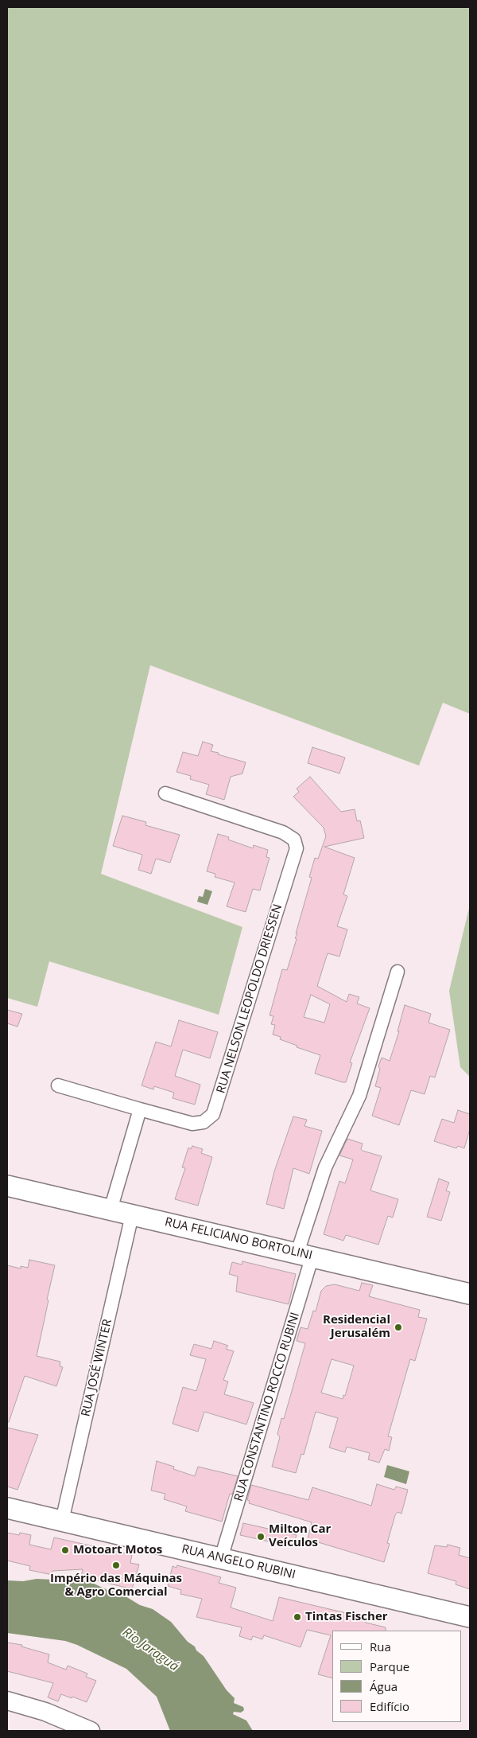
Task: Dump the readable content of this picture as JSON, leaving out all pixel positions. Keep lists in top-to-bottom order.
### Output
{
  "streets": {
    "main road": ["RUA FELICIANO BORTOLINI", "RUA ANGELO RUBINI"],
    "street": ["RUA NELSON LEOPOLDO DRIESSEN", "RUA JOSÉ WINTER", "RUA CONSTANTINO ROCCO RUBINI"]
  },
  "crossings": [
    ["RUA FELICIANO BORTOLINI", "RUA JOSÉ WINTER"],
    ["RUA FELICIANO BORTOLINI", "RUA CONSTANTINO ROCCO RUBINI"],
    ["RUA JOSÉ WINTER", "RUA ANGELO RUBINI"],
    ["RUA CONSTANTINO ROCCO RUBINI", "RUA ANGELO RUBINI"]
  ],
  "water": ["Rio Jaraguá"],
  "places": [
    "Residencial Jerusalém",
    "Milton Car Veículos",
    "Motoart Motos",
    "Império das Máquinas & Agro Comercial",
    "Tintas Fischer"
  ],
  "legend": [
    "Rua",
    "Parque",
    "Água",
    "Edifício"
  ]
}
